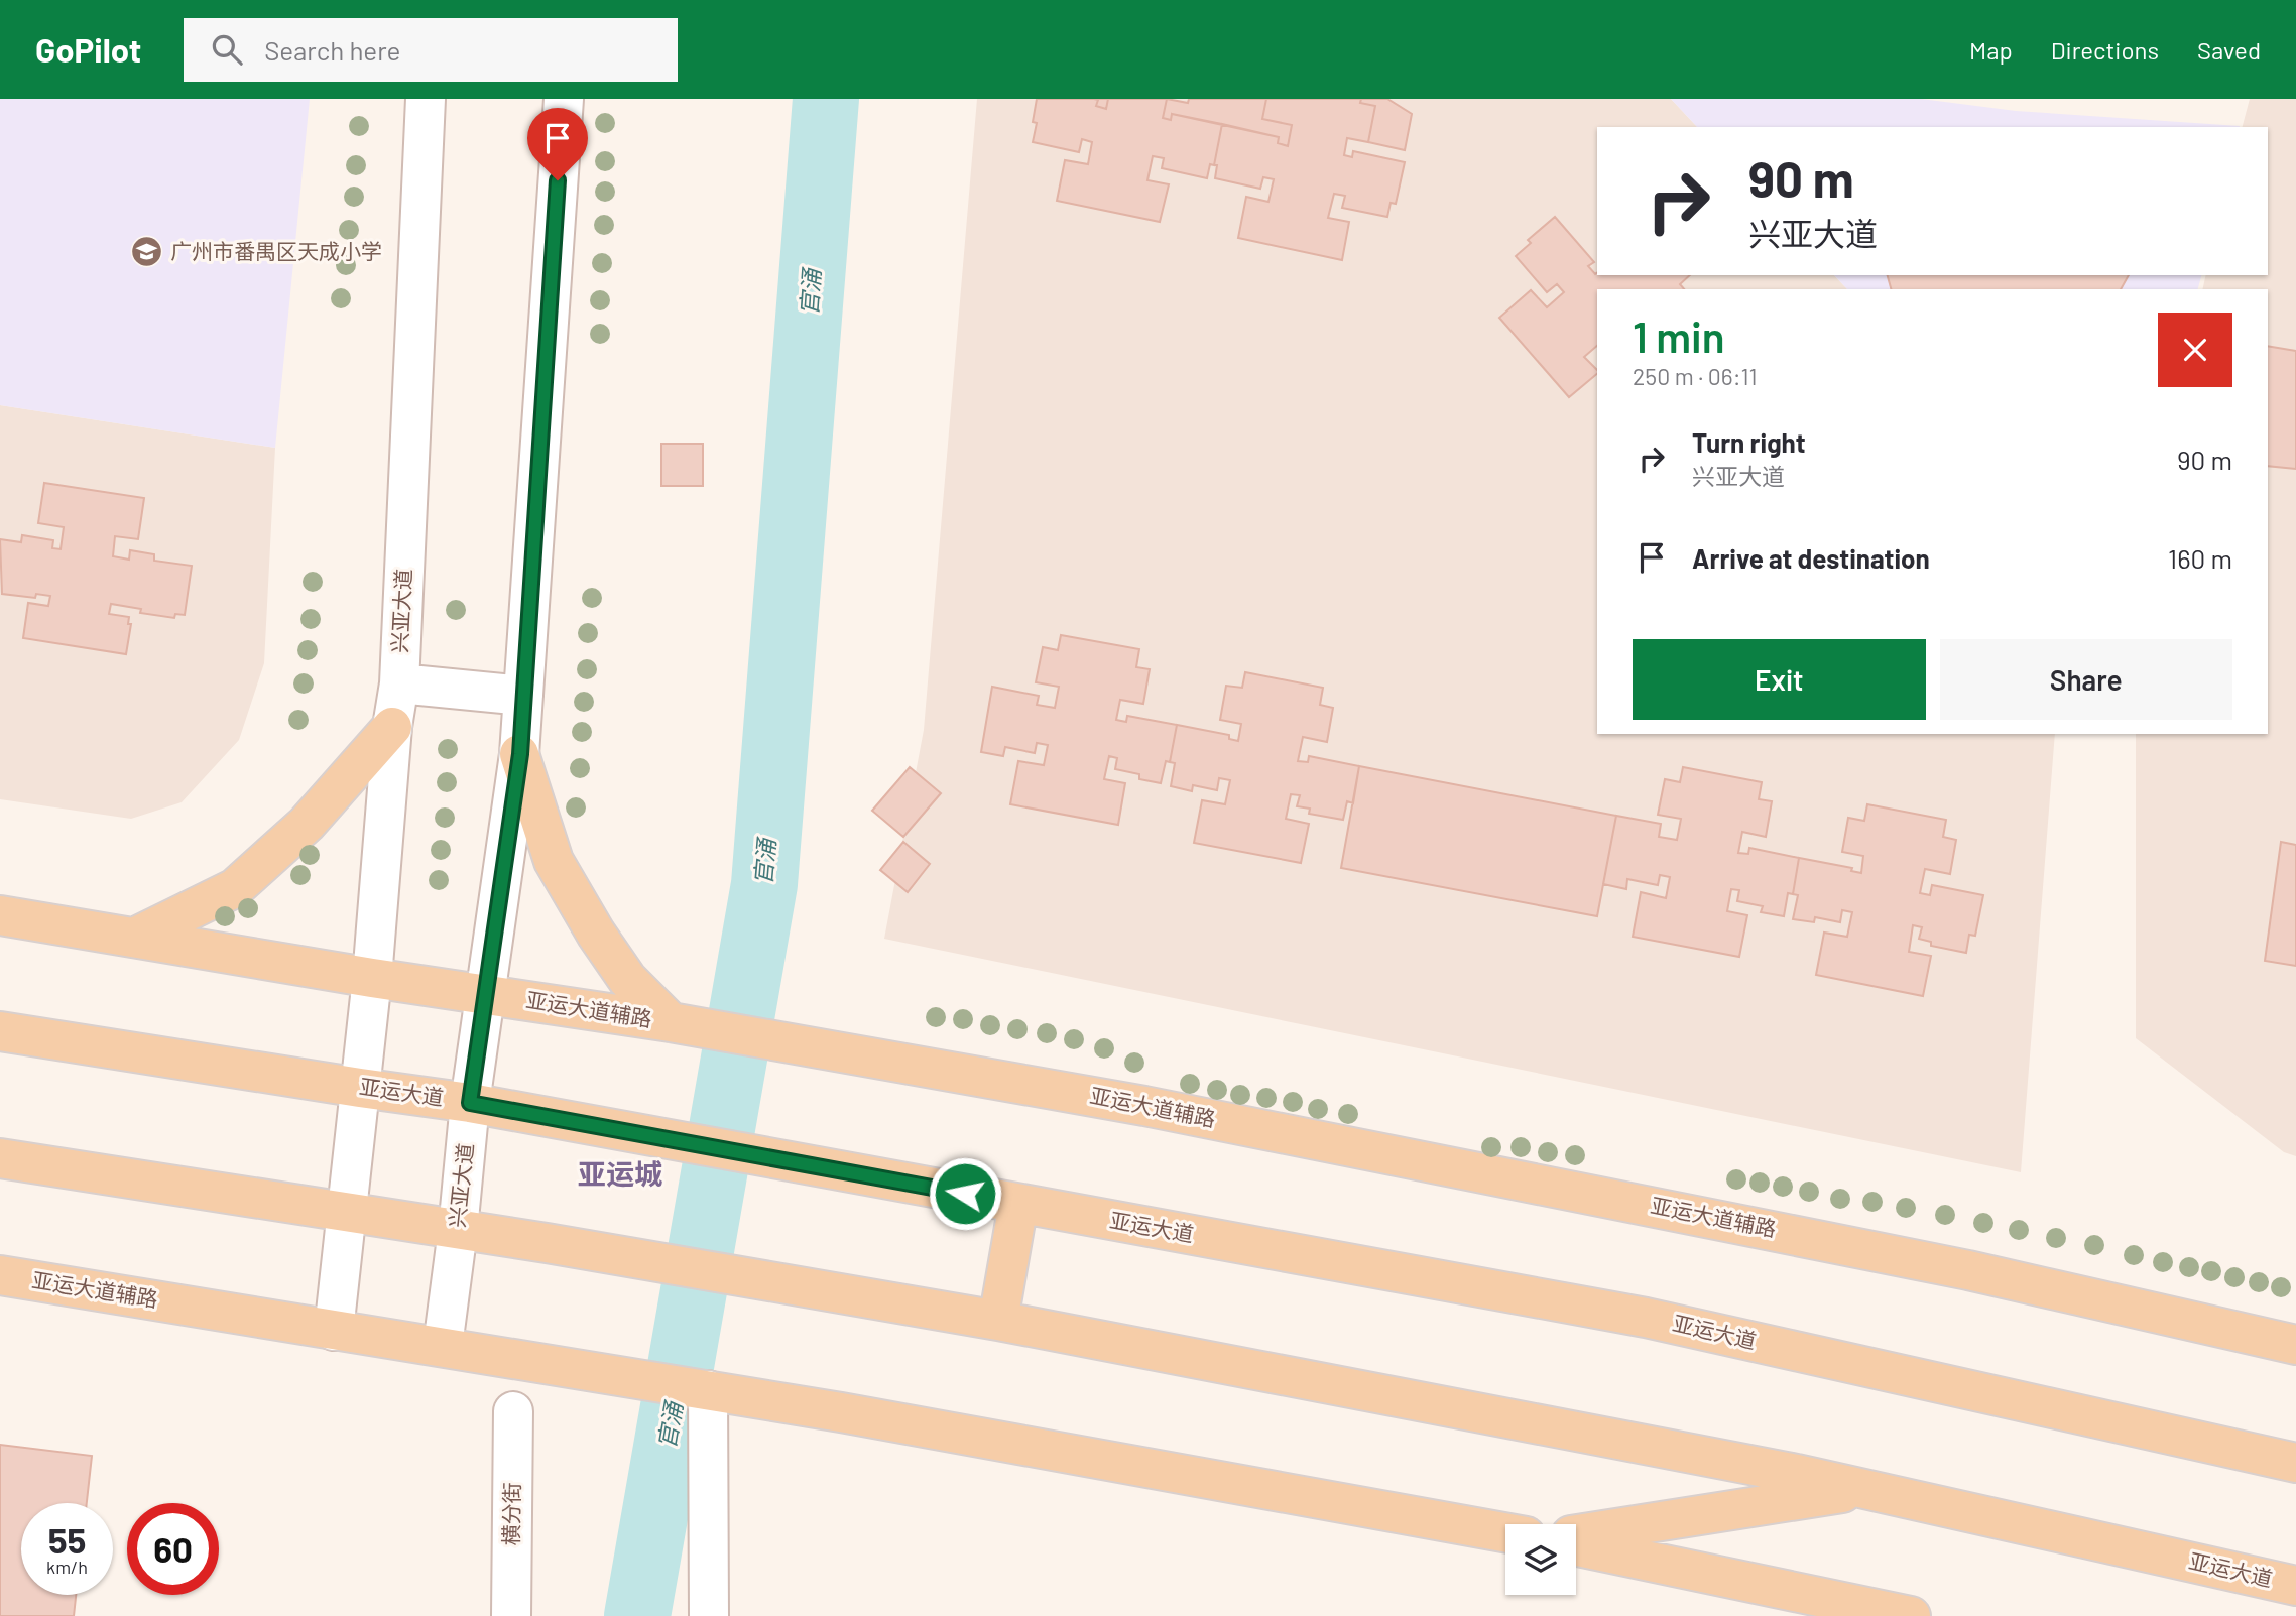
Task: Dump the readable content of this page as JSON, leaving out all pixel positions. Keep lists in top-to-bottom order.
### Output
{
  "streets": {
    "main road": ["亚运大道辅路", "亚运大道"],
    "street": ["兴亚大道", "横分街"]
  },
  "crossings": [
    ["兴亚大道", "亚运大道辅路"],
    ["兴亚大道", "亚运大道"]
  ],
  "districts": ["亚运城"],
  "water": ["官涌"],
  "places": {
    "school or university": ["广州市番禺区天成小学"]
  },
  "page": {
    "header": "GoPilot",
    "search": "Search here",
    "nav": ["Map", "Directions", "Saved"],
    "turn": ["90 m", "兴亚大道"],
    "heading": ["1 min", "250 m · 06:11"],
    "list": [
      {
        "name": "Turn right",
        "note": "兴亚大道",
        "value": "90 m"
      },
      {
        "name": "Arrive at destination",
        "value": "160 m"
      }
    ],
    "buttons": ["Exit", "Share"],
    "speed": "55 km/h",
    "limit": "60"
  }
}
